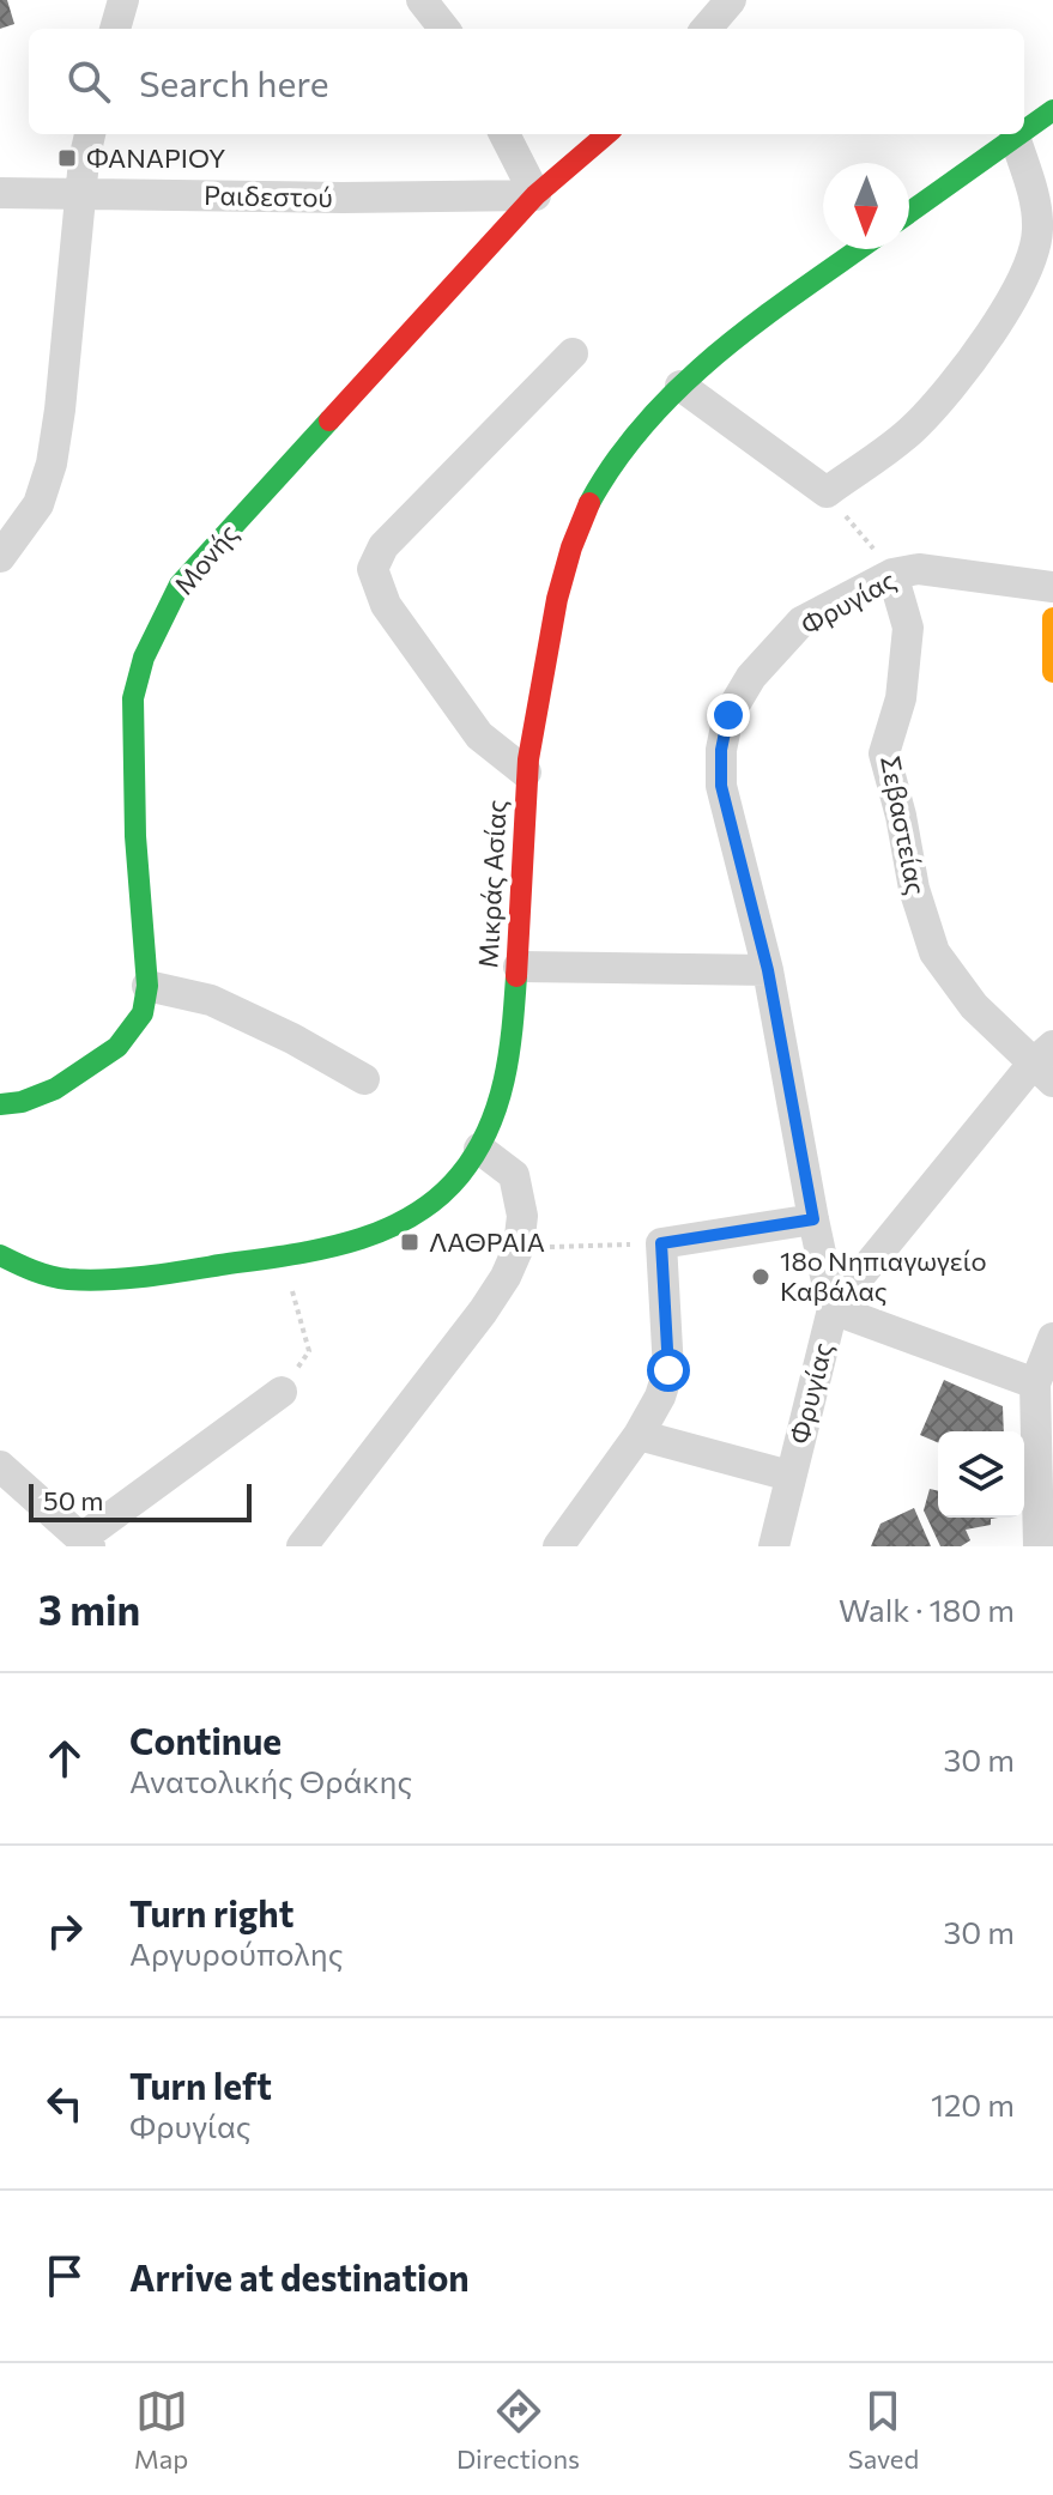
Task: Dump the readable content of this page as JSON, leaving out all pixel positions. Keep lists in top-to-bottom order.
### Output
{
  "streets": {
    "street": [
      "Ραιδεστού",
      "Μονής",
      "Φρυγίας",
      "Σεβαστείας",
      "Μικράς Ασίας"
    ]
  },
  "crossings": [
    ["Ραιδεστού", "Μονής"],
    ["Φρυγίας", "Σεβαστείας"]
  ],
  "places": {
    "transit": ["ΦΑΝΑΡΙΟΥ", "ΛΑΘΡΑΙΑ"],
    "other": ["18ο Νηπιαγωγείο Καβάλας"]
  },
  "scale_bar": "50 m",
  "north": "bottom",
  "page": {
    "search": "Search here",
    "scale": "50 m",
    "heading": ["3 min", "Walk · 180 m"],
    "list": [
      ["Continue", "Ανατολικής Θράκης", "30 m"],
      ["Turn right", "Αργυρούπολης", "30 m"],
      ["Turn left", "Φρυγίας", "120 m"],
      "Arrive at destination"
    ],
    "nav": ["Map", "Directions", "Saved"]
  }
}
